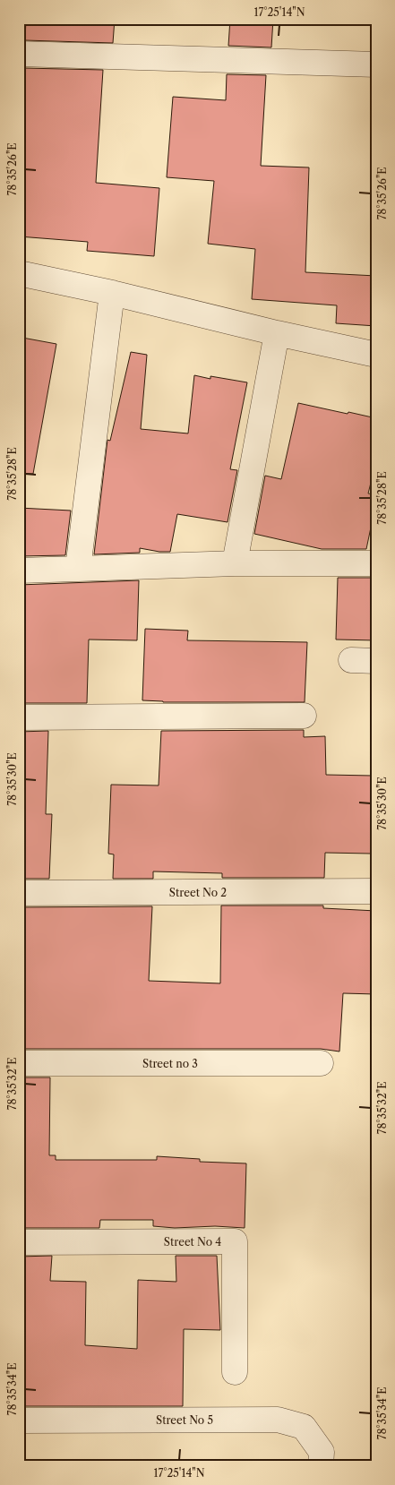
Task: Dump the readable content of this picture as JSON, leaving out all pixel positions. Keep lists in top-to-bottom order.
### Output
{
  "streets": {
    "street": [
      "Street No 2",
      "Street no 3",
      "Street No 4",
      "Street No 5"
    ]
  },
  "coordinates": [
    "17°25'14\"N",
    "78°35'26\"E",
    "78°35'28\"E",
    "78°35'30\"E",
    "78°35'32\"E",
    "78°35'34\"E"
  ]
}
